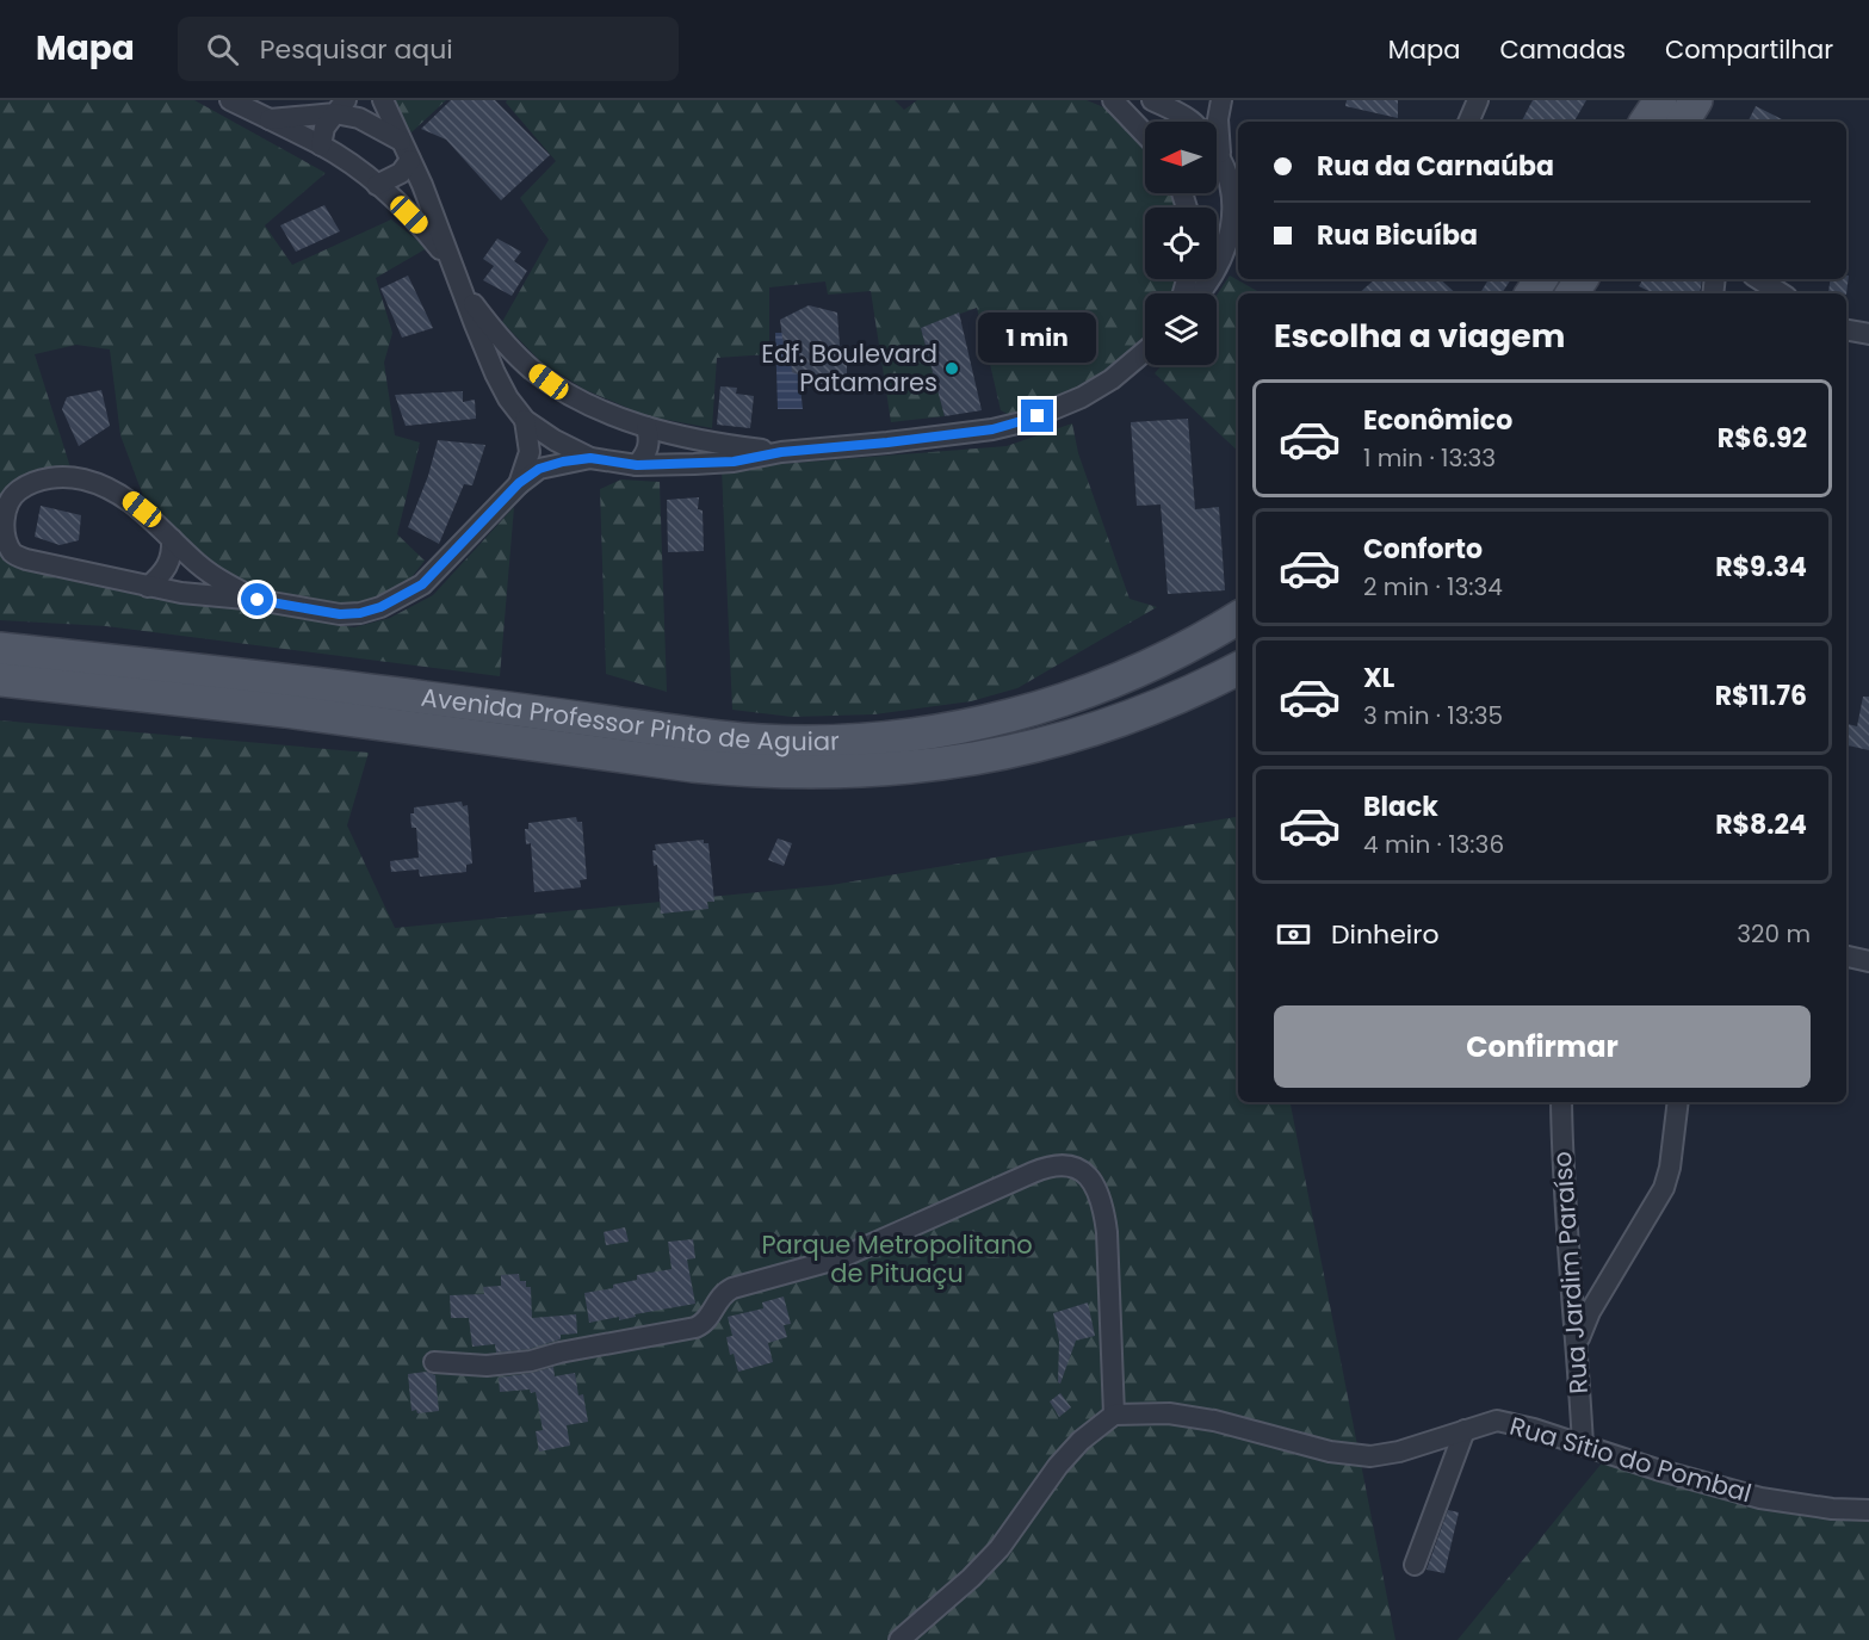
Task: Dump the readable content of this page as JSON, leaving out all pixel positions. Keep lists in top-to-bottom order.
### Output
{
  "streets": {
    "main road": ["Avenida Professor Pinto de Aguiar"],
    "street": ["Rua Jardim Paraíso", "Rua Sítio do Pombal"]
  },
  "crossings": [
    ["Rua Jardim Paraíso", "Rua Sítio do Pombal"]
  ],
  "parks": ["Parque Metropolitano de Pituaçu"],
  "places": ["Edf. Boulevard Patamares"],
  "north": "left",
  "page": {
    "header": "Mapa",
    "search": "Pesquisar aqui",
    "nav": ["Mapa", "Camadas", "Compartilhar"],
    "banner": ["Rua da Carnaúba", "Rua Bicuíba"],
    "heading": "Escolha a viagem",
    "bubble": "1 min",
    "list": [
      {
        "name": "Econômico",
        "note": "1 min · 13:33",
        "value": "R$6.92"
      },
      {
        "name": "Conforto",
        "note": "2 min · 13:34",
        "value": "R$9.34"
      },
      {
        "name": "XL",
        "note": "3 min · 13:35",
        "value": "R$11.76"
      },
      {
        "name": "Black",
        "note": "4 min · 13:36",
        "value": "R$8.24"
      }
    ],
    "pay": ["Dinheiro", "320 m"],
    "buttons": "Confirmar"
  }
}
